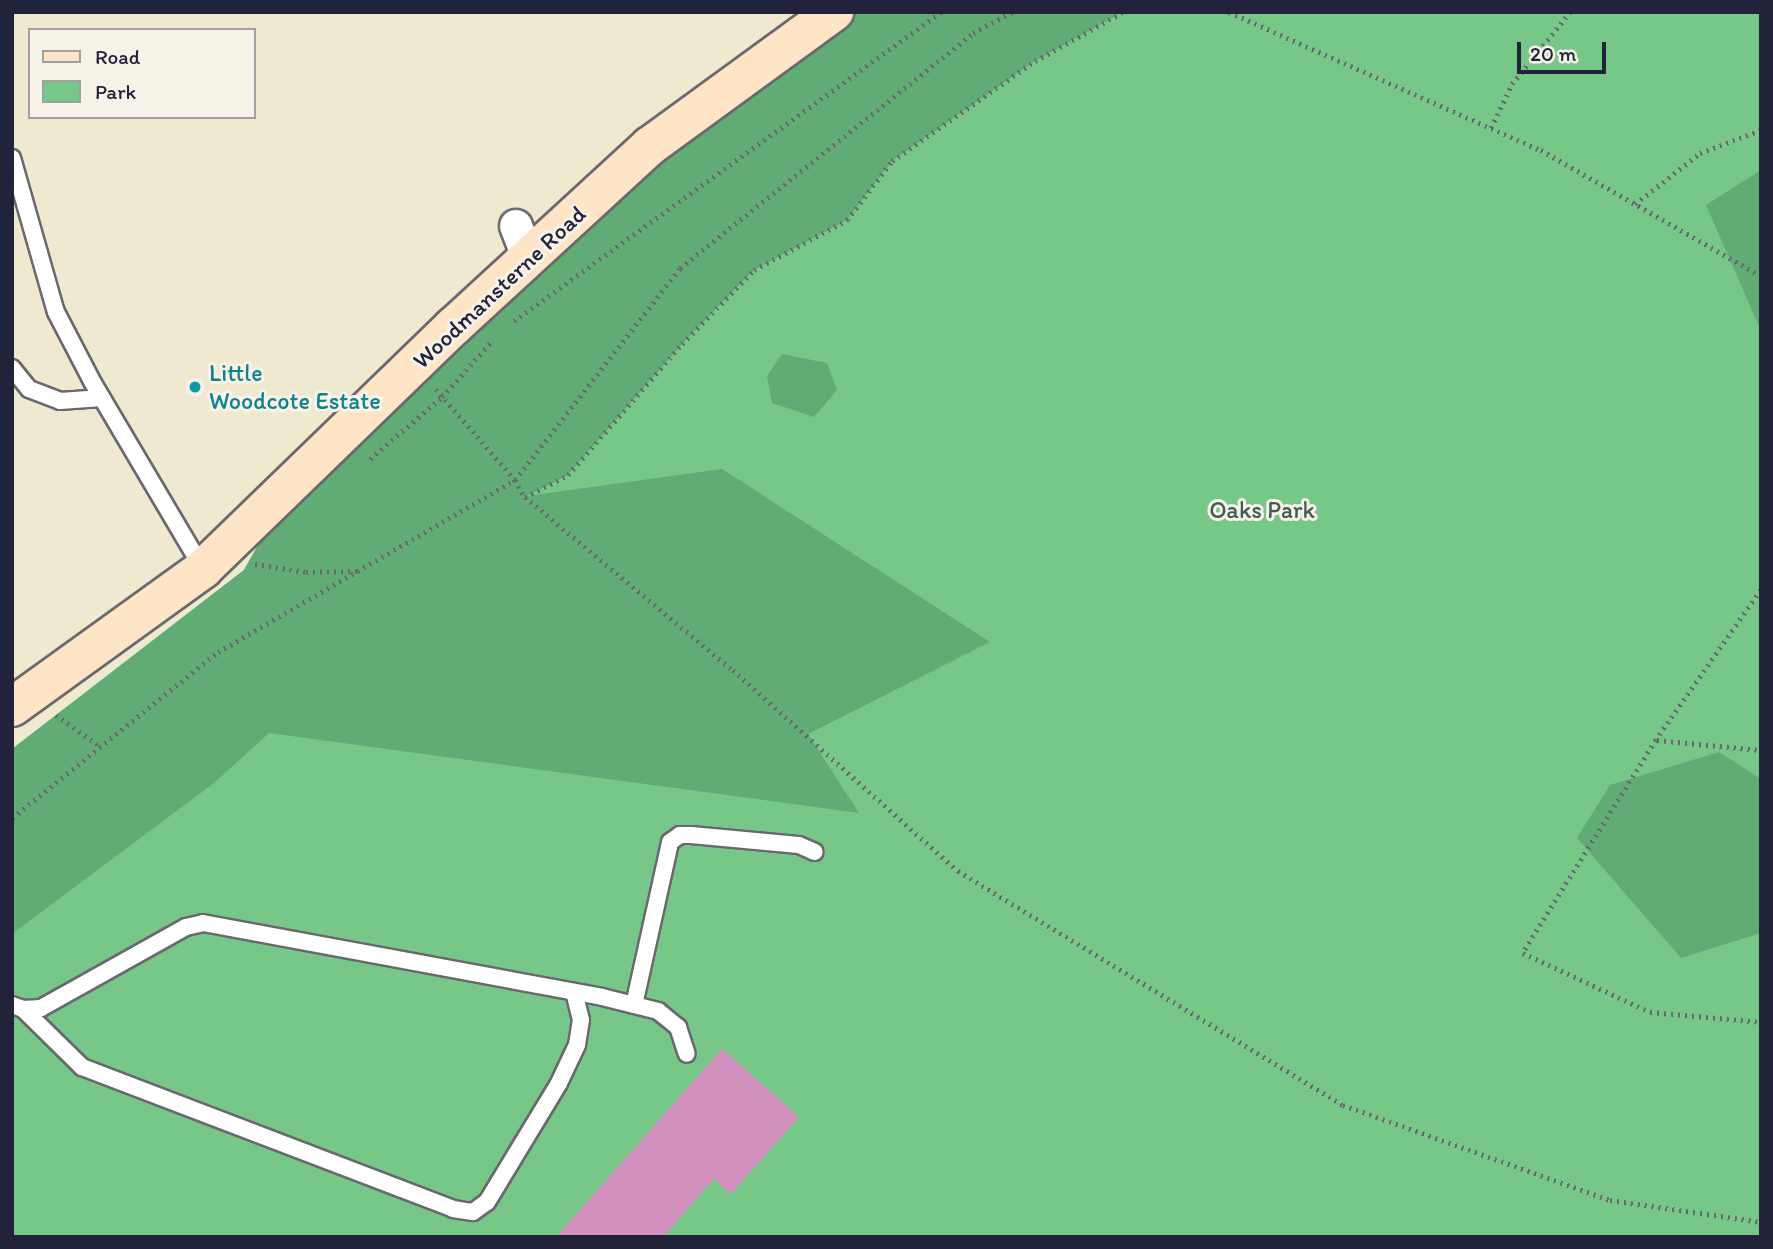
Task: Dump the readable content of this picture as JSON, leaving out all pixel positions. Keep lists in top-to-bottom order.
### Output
{
  "streets": {
    "main road": ["Woodmansterne Road"]
  },
  "parks": ["Oaks Park"],
  "places": ["Little Woodcote Estate"],
  "legend": ["Road", "Park"],
  "scale_bar": "20 m"
}
